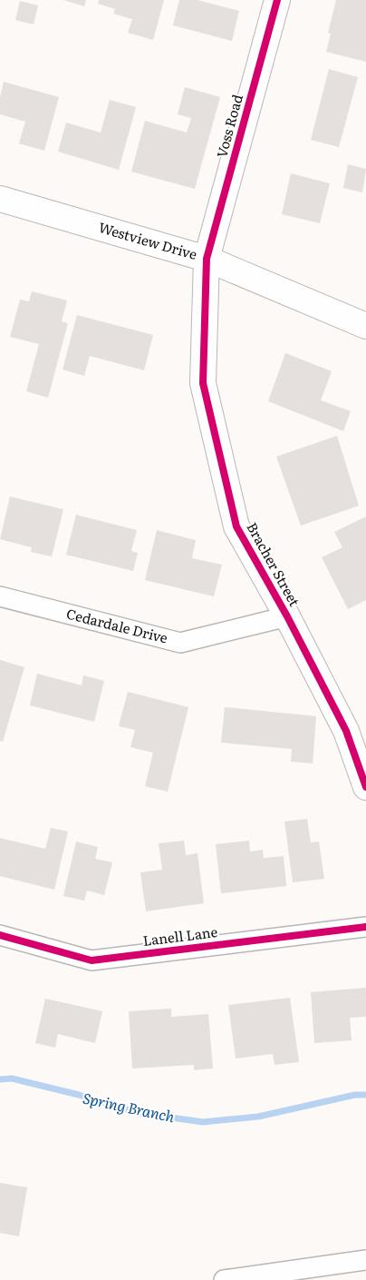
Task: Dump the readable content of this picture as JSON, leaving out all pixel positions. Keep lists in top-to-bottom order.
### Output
{
  "streets": {
    "street": [
      "Voss Road",
      "Westview Drive",
      "Bracher Street",
      "Cedardale Drive",
      "Lanell Lane"
    ]
  },
  "crossings": [
    ["Voss Road", "Westview Drive"],
    ["Voss Road", "Bracher Street"],
    ["Westview Drive", "Bracher Street"],
    ["Bracher Street", "Cedardale Drive"]
  ],
  "water": ["Spring Branch"]
}
